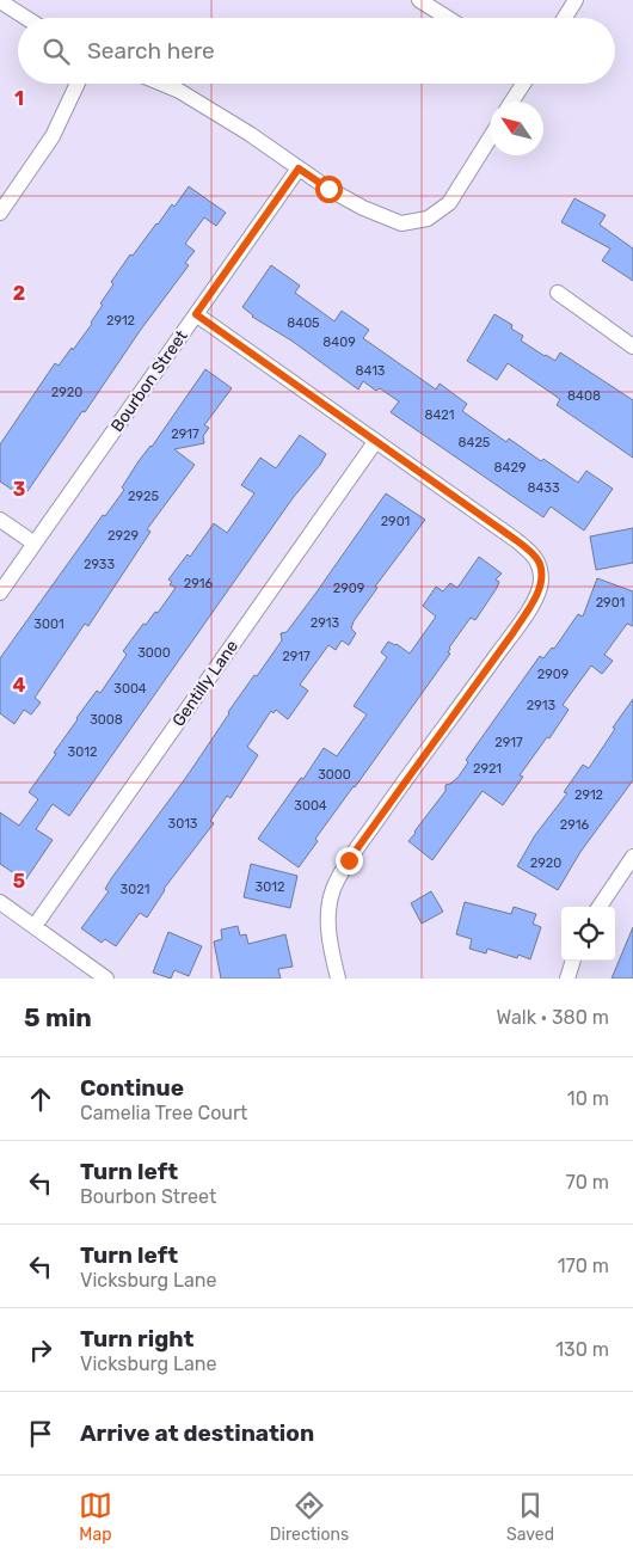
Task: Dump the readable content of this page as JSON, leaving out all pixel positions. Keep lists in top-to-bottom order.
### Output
{
  "streets": {
    "street": ["Bourbon Street", "Gentilly Lane"]
  },
  "house_numbers": [
    "2912",
    "8405",
    "8409",
    "8413",
    "2920",
    "8408",
    "8421",
    "2917",
    "8425",
    "8429",
    "8433",
    "2925",
    "2901",
    "2929",
    "2933",
    "2916",
    "2909",
    "2901",
    "2913",
    "3001",
    "3000",
    "2917",
    "2909",
    "3004",
    "2913",
    "3008",
    "2917",
    "3012",
    "2921",
    "3000",
    "2912",
    "3004",
    "3013",
    "2916",
    "2920",
    "3012",
    "3021"
  ],
  "north": "top left",
  "page": {
    "search": "Search here",
    "heading": ["5 min", "Walk · 380 m"],
    "list": [
      ["Continue", "Camelia Tree Court", "10 m"],
      ["Turn left", "Bourbon Street", "70 m"],
      ["Turn left", "Vicksburg Lane", "170 m"],
      ["Turn right", "Vicksburg Lane", "130 m"],
      "Arrive at destination"
    ],
    "nav": ["Map", "Directions", "Saved"]
  },
  "grid": {
    "rows": [
      "1",
      "2",
      "3",
      "4",
      "5"
    ]
  }
}
